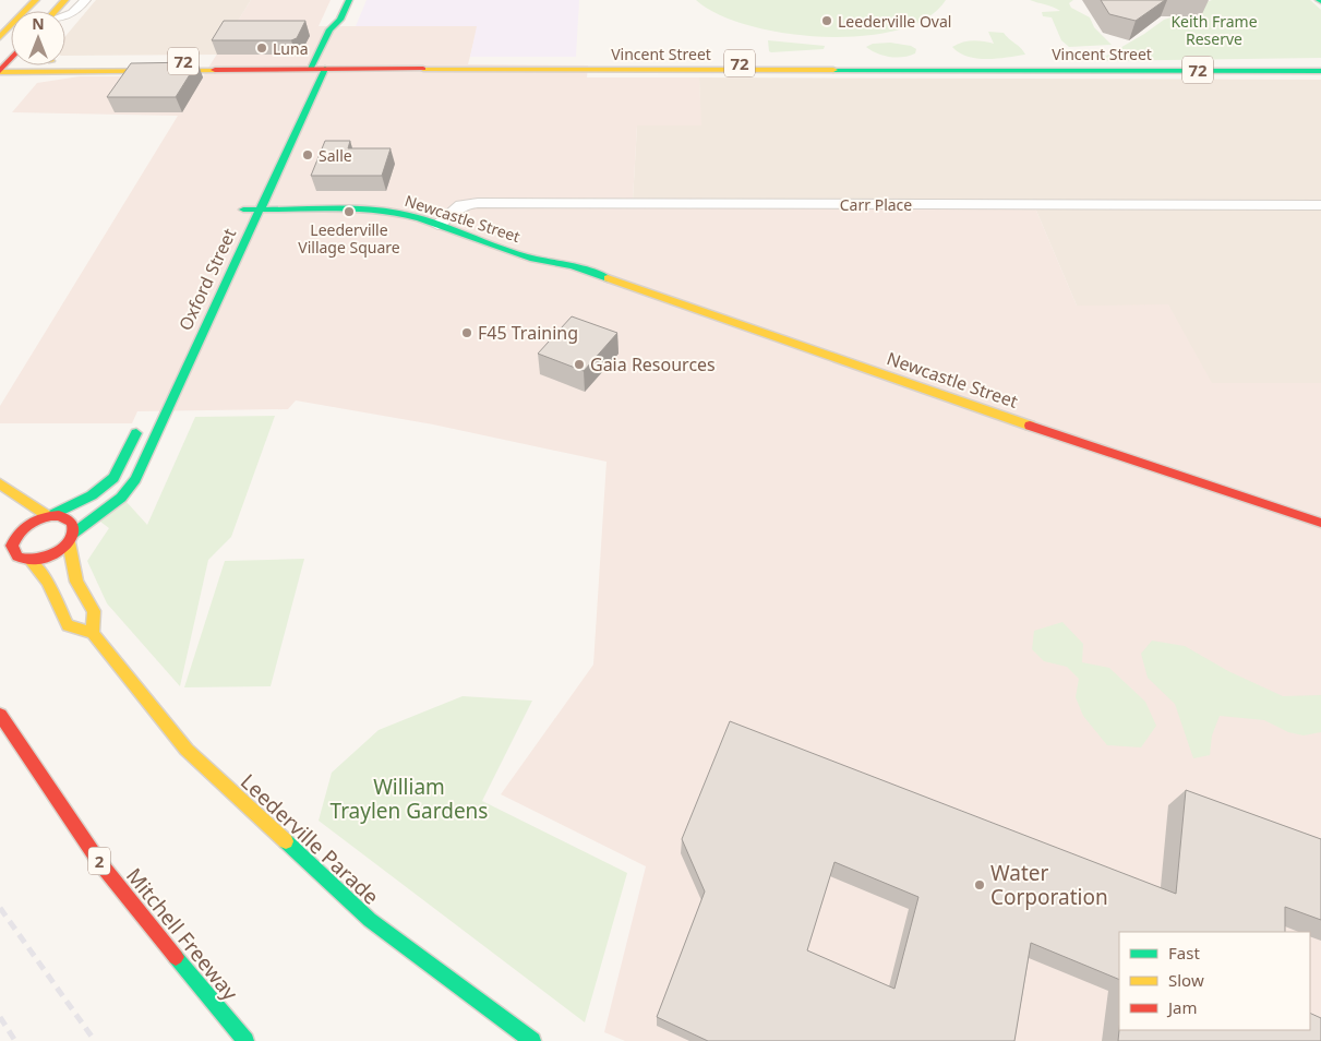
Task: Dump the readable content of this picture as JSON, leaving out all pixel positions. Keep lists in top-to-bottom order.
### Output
{
  "streets": {
    "main road": [
      "Vincent Street",
      "72",
      "Newcastle Street",
      "Oxford Street",
      "Leederville Parade",
      "2",
      "Mitchell Freeway"
    ],
    "street": ["Carr Place"]
  },
  "crossings": [
    ["Vincent Street", "Oxford Street"],
    ["Carr Place", "Newcastle Street"],
    ["Newcastle Street", "Oxford Street"]
  ],
  "parks": ["Keith Frame Reserve", "William Traylen Gardens"],
  "places": [
    "Leederville Oval",
    "Luna",
    "Salle",
    "Leederville Village Square",
    "F45 Training",
    "Gaia Resources",
    "Water Corporation"
  ],
  "legend": ["Fast", "Slow", "Jam"],
  "north": "top"
}
